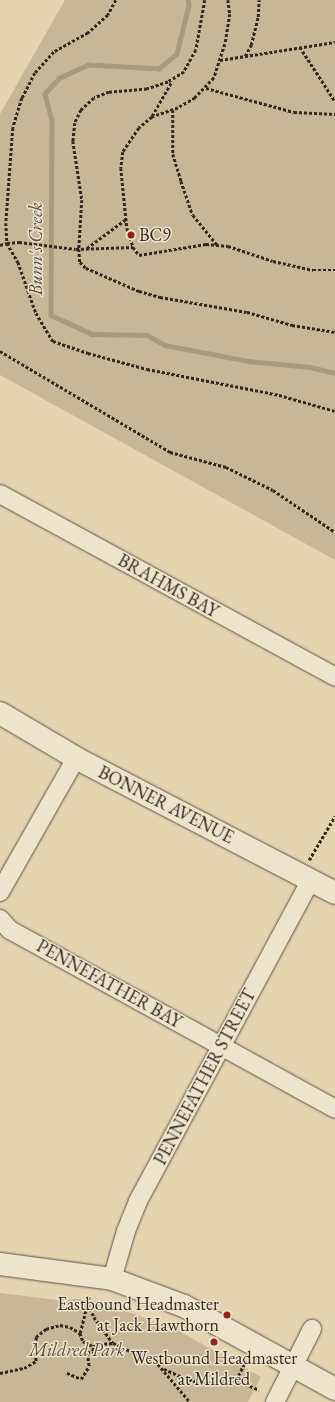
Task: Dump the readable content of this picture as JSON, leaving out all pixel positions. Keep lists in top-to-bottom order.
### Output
{
  "streets": {
    "street": [
      "BRAHMS BAY",
      "BONNER AVENUE",
      "PENNEFATHER BAY",
      "PENNEFATHER STREET"
    ]
  },
  "crossings": [
    ["BONNER AVENUE", "PENNEFATHER STREET"],
    ["PENNEFATHER BAY", "PENNEFATHER STREET"]
  ],
  "water": ["Bunn's Creek"],
  "parks": ["Mildred Park"],
  "places": ["BC9", "Eastbound Headmaster at Jack Hawthorn", "Westbound Headmaster at Mildred"]
}
